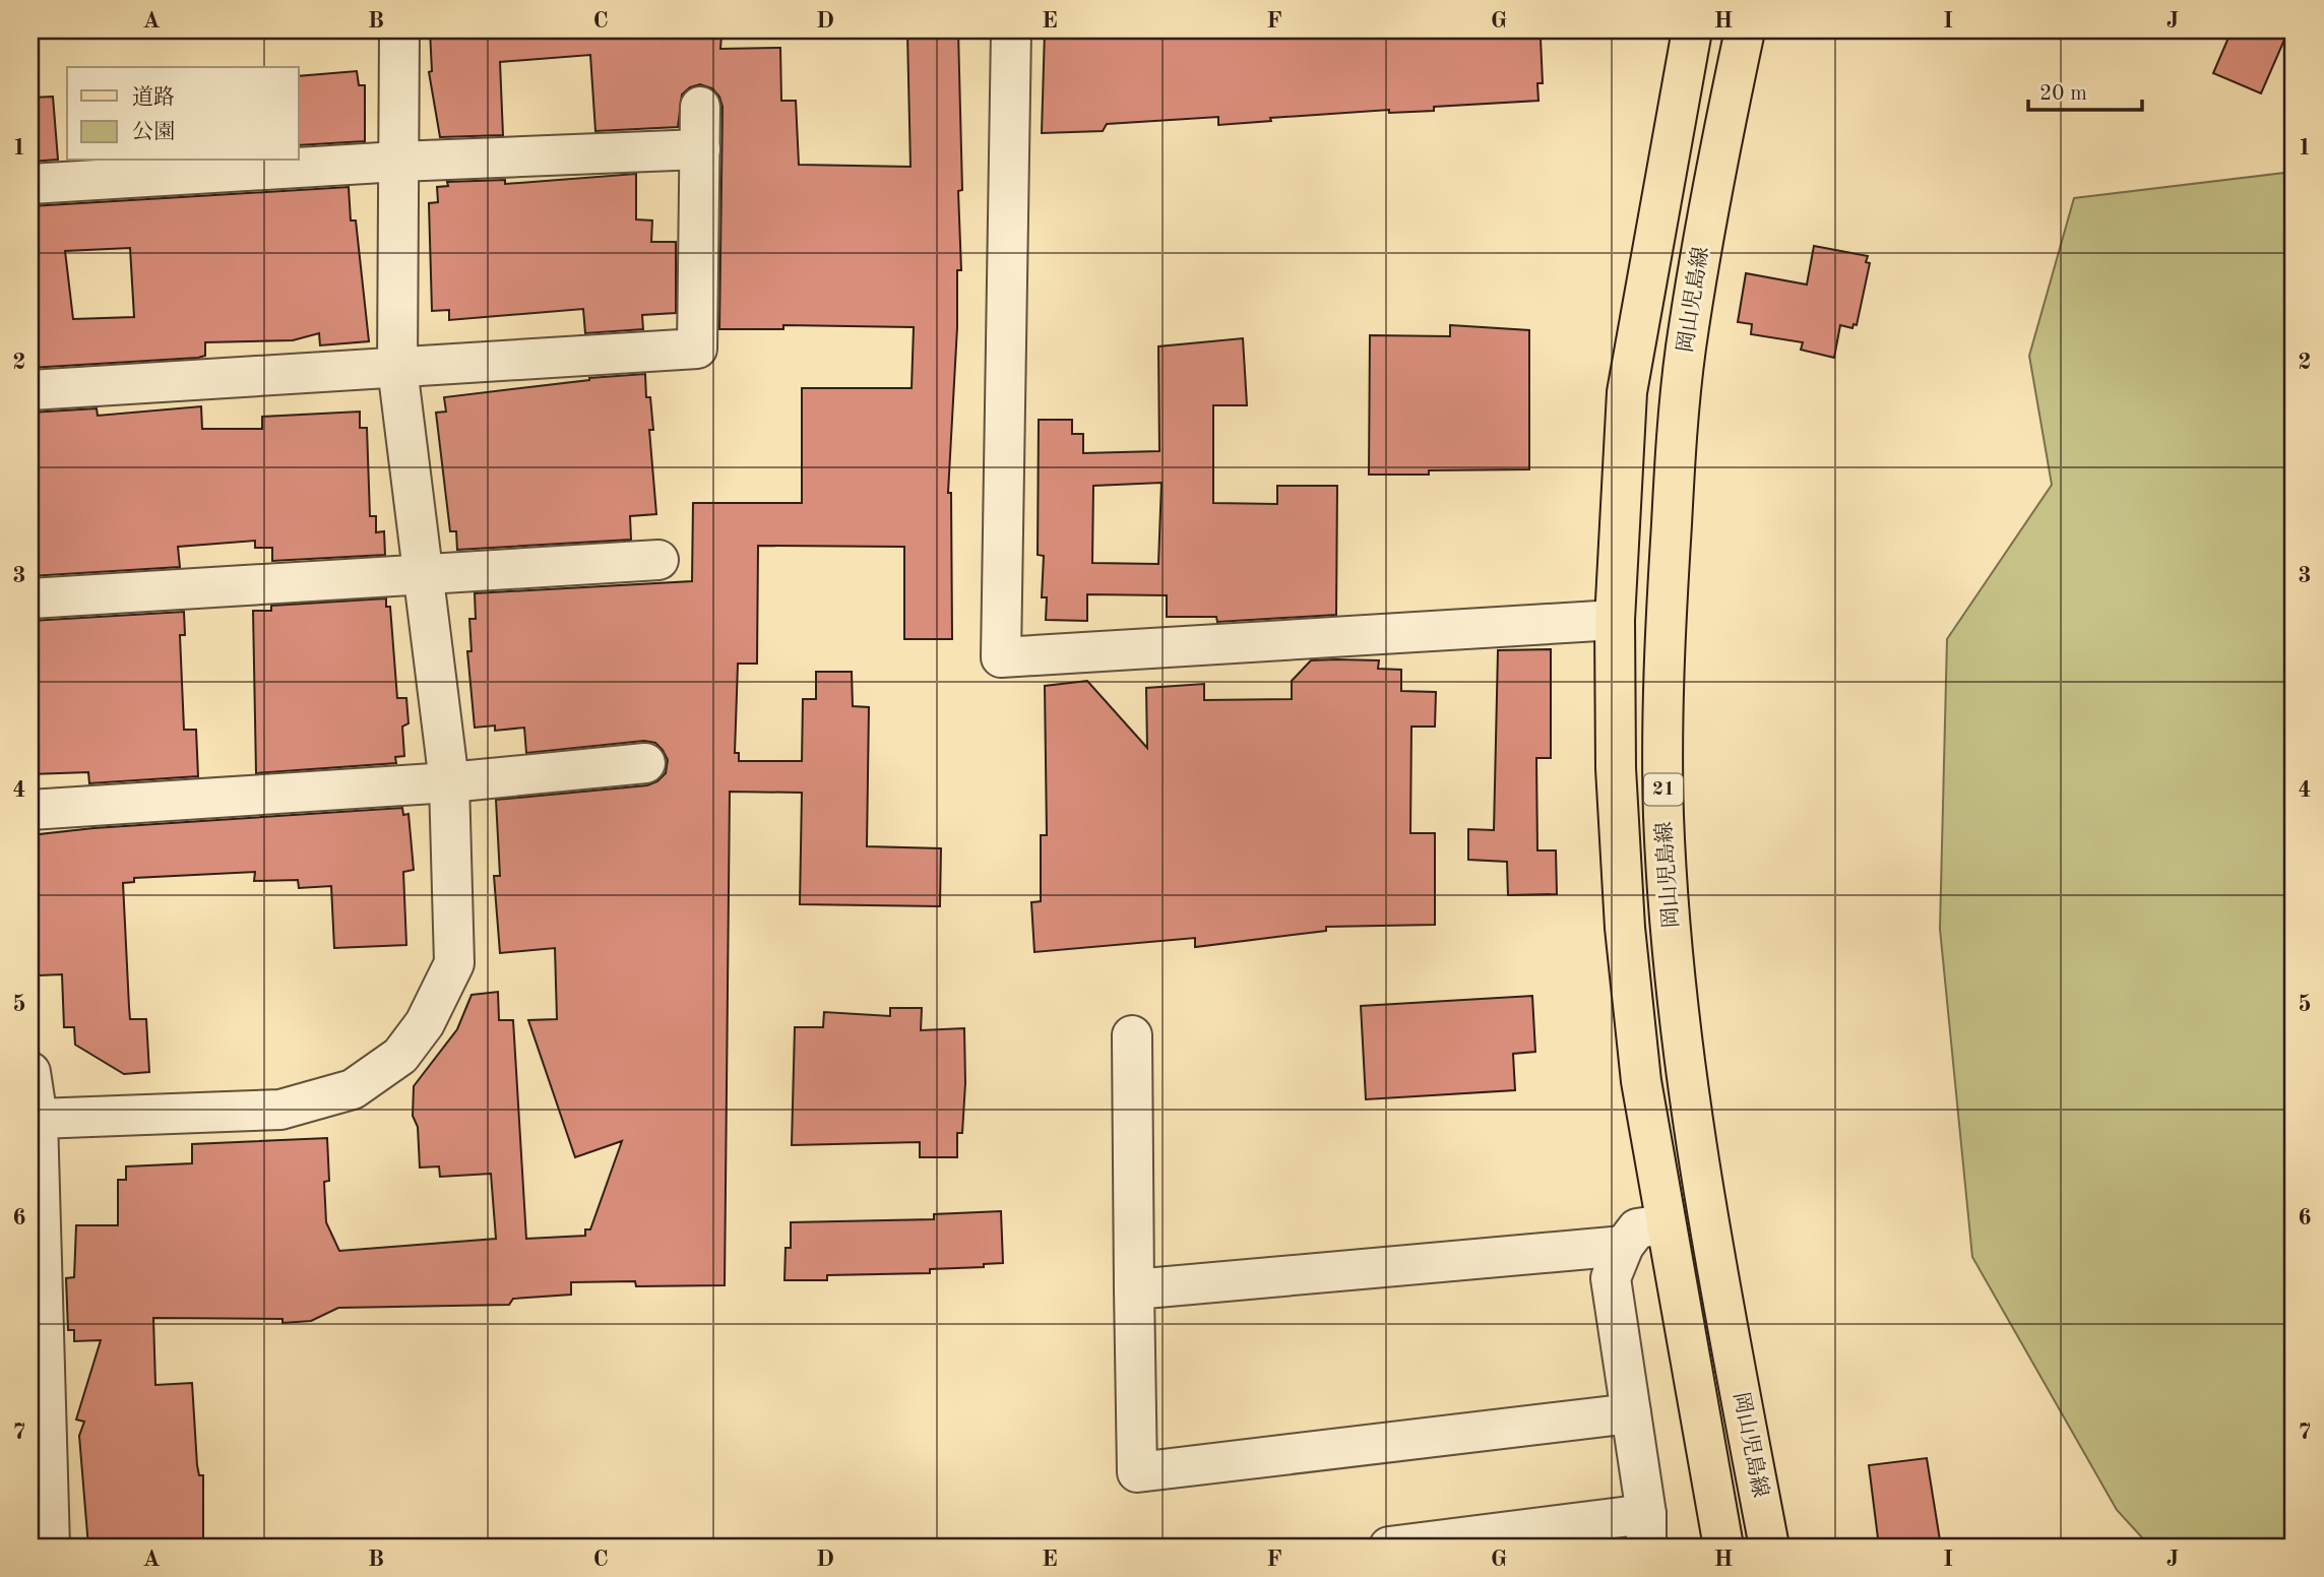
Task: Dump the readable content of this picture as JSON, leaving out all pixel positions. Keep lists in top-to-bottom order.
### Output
{
  "streets": {
    "main road": ["岡山児島線", "21"]
  },
  "legend": ["道路", "公園"],
  "scale_bar": "20 m",
  "grid": {
    "columns": [
      "A",
      "B",
      "C",
      "D",
      "E",
      "F",
      "G",
      "H",
      "I",
      "J"
    ],
    "rows": [
      "1",
      "2",
      "3",
      "4",
      "5",
      "6",
      "7"
    ]
  }
}
